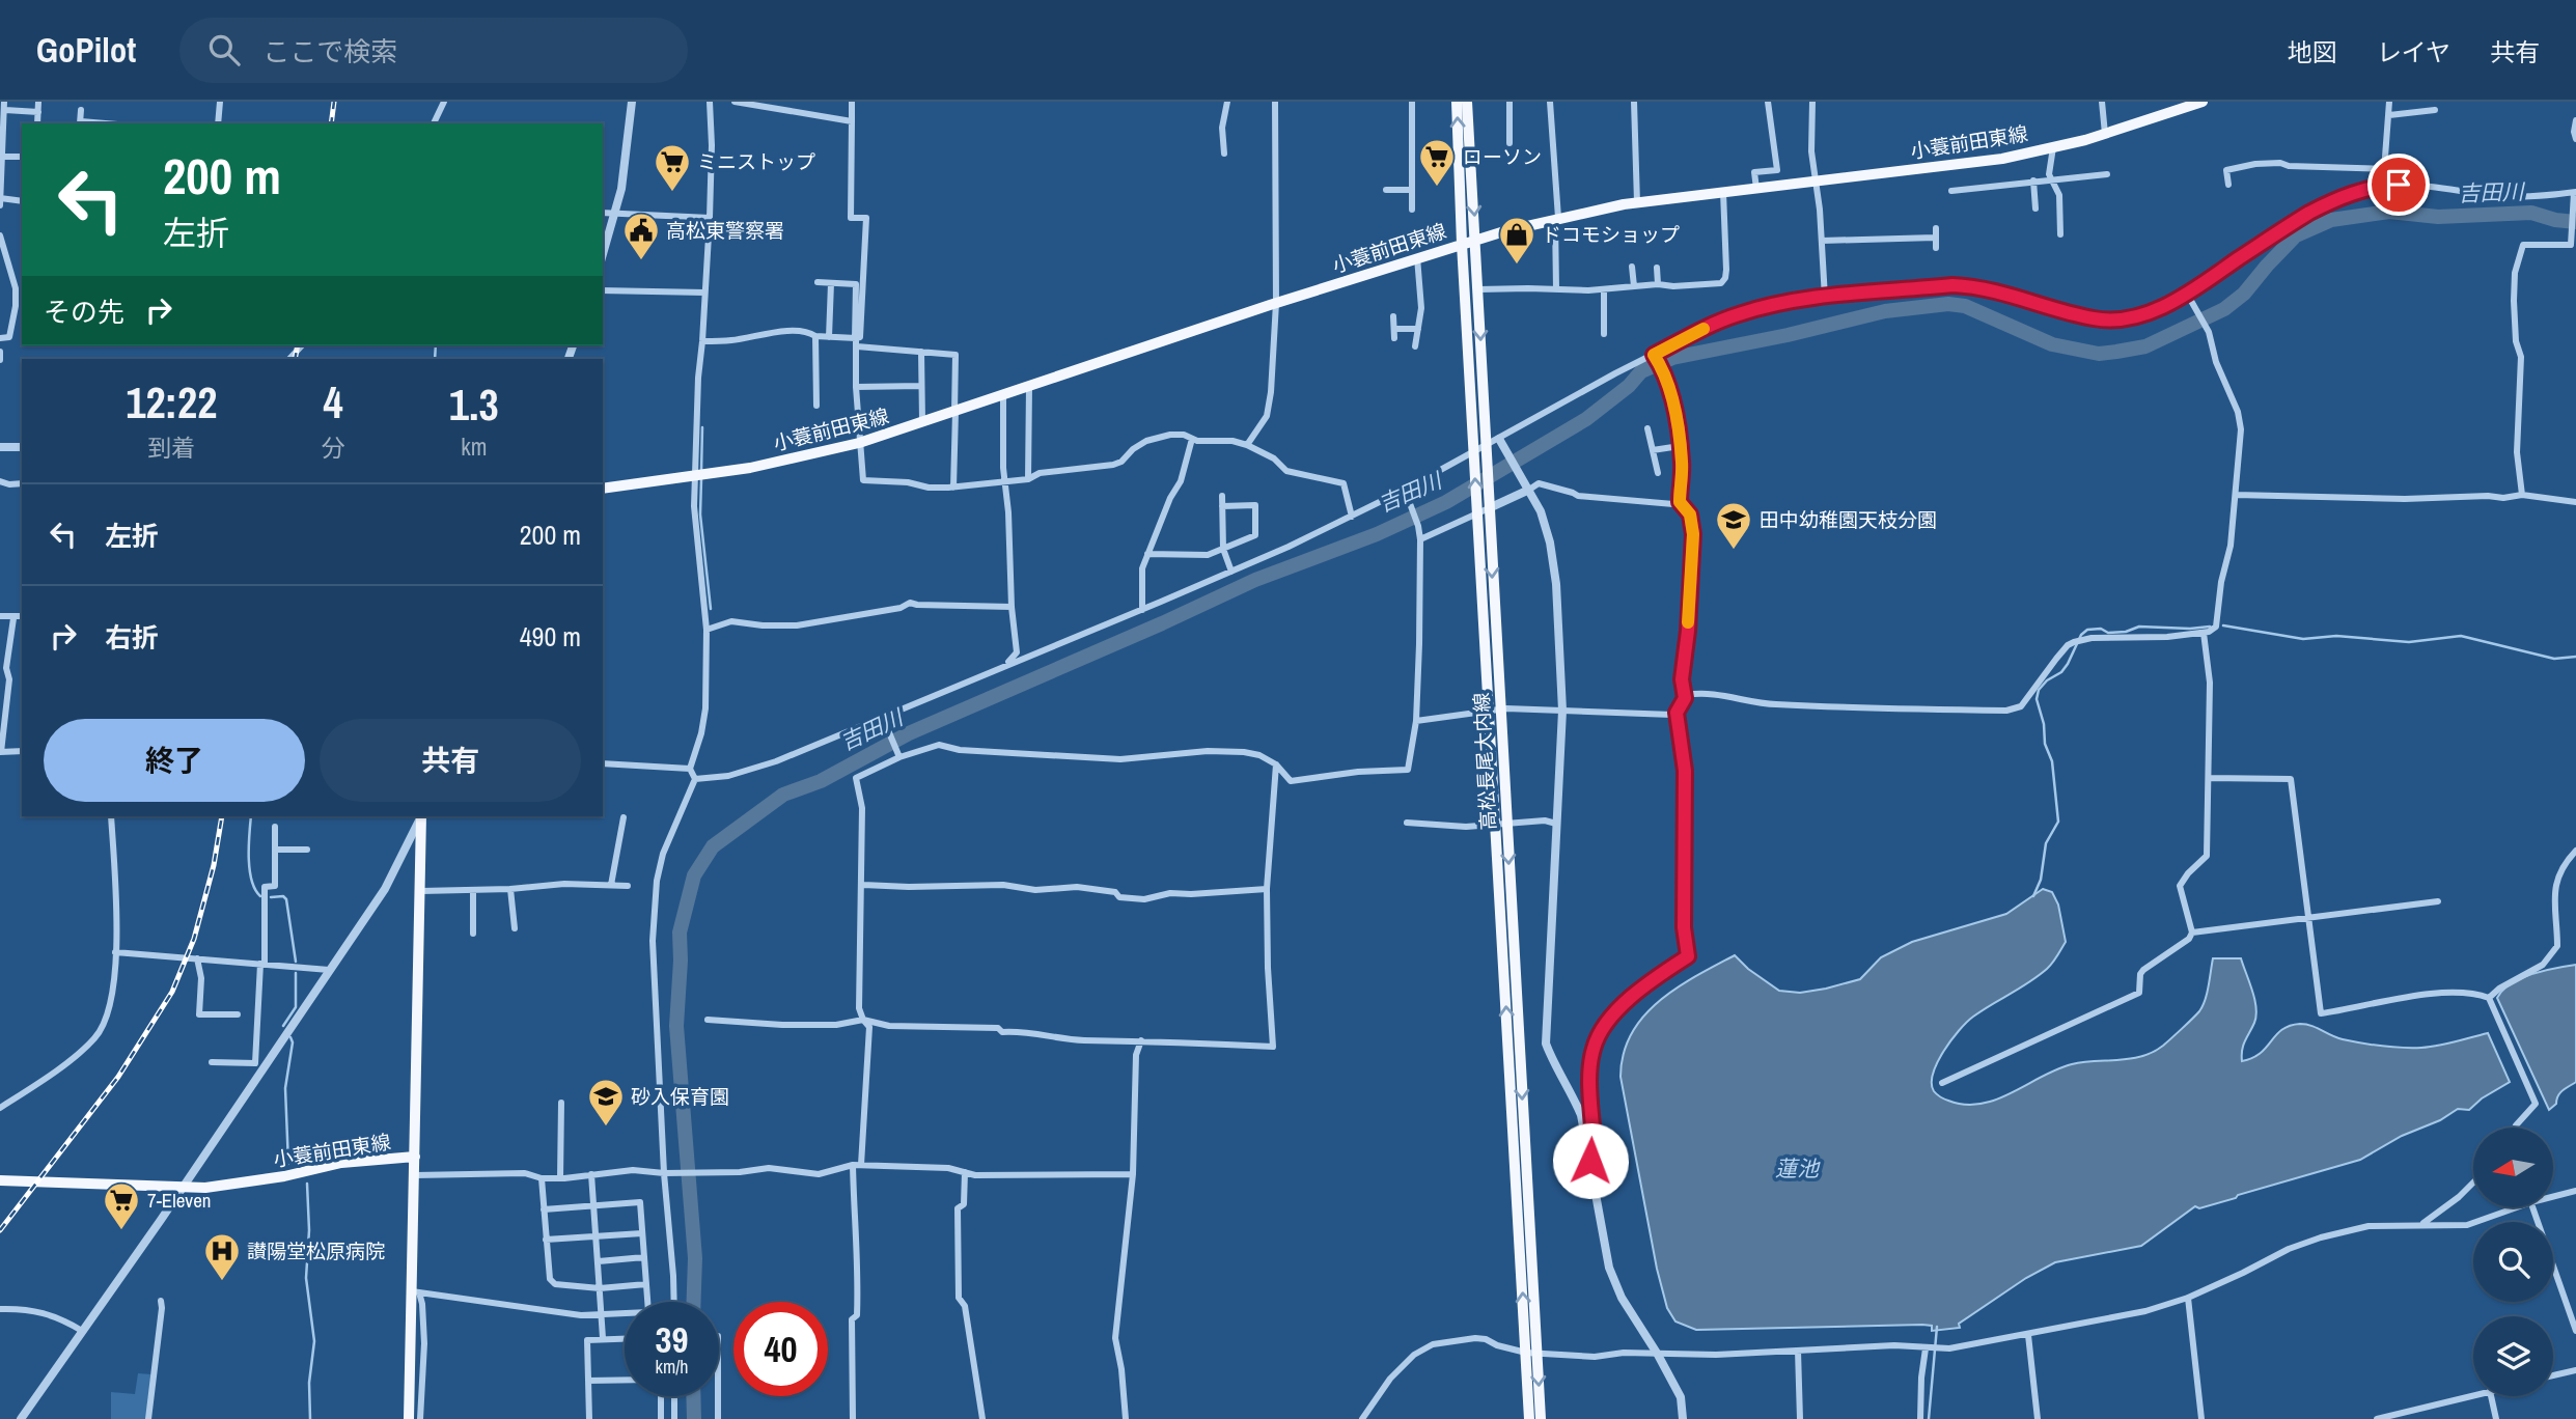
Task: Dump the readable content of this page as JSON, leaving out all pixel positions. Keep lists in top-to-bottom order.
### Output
{
  "streets": {
    "main road": ["小蓑前田東線", "高松長尾大内線"]
  },
  "crossings": [
    ["小蓑前田東線", "高松長尾大内線"]
  ],
  "water": ["吉田川", "蓮池"],
  "places": {
    "supermarket": ["ローソン", "ミニストップ", "7-Eleven"],
    "public building": ["高松東警察署"],
    "shop": ["ドコモショップ"],
    "school or university": ["田中幼稚園天枝分園", "砂入保育園"],
    "hospital": ["讃陽堂松原病院"]
  },
  "north": "left",
  "page": {
    "header": "GoPilot",
    "search": "ここで検索",
    "nav": ["地図", "レイヤ", "共有"],
    "turn": ["200 m", "左折"],
    "then": "その先",
    "eta": [
      "12:22",
      "到着",
      "4",
      "分",
      "1.3",
      "km"
    ],
    "list": [
      {
        "name": "左折",
        "value": "200 m"
      },
      {
        "name": "右折",
        "value": "490 m"
      }
    ],
    "buttons": ["終了", "共有"],
    "speed": "39 km/h",
    "limit": "40"
  }
}
